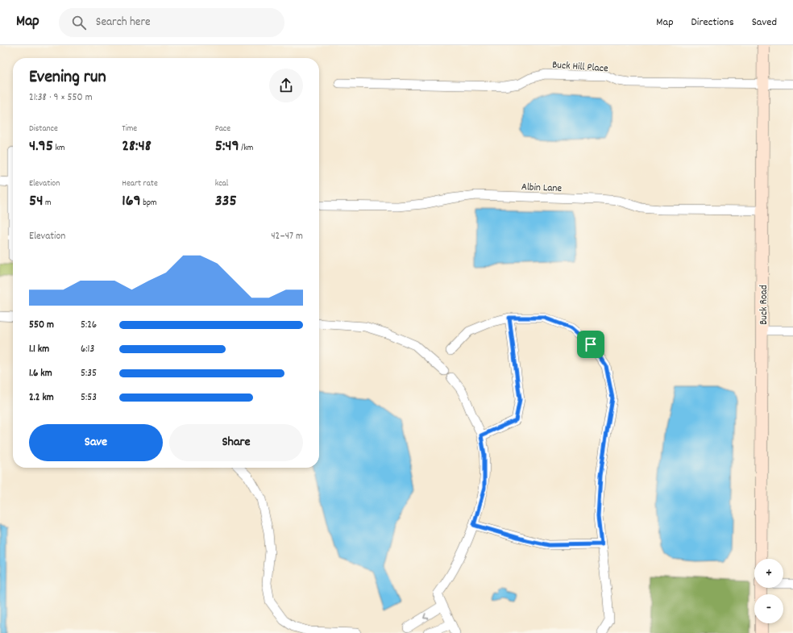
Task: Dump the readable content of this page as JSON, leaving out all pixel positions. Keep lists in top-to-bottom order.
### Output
{
  "streets": {
    "street": ["Buck Hill Place", "Albin Lane", "Buck Road"]
  },
  "crossings": [
    ["Buck Hill Place", "Buck Road"],
    ["Albin Lane", "Buck Road"]
  ],
  "page": {
    "header": "Map",
    "search": "Search here",
    "nav": ["Map", "Directions", "Saved"],
    "heading": ["Evening run", "21:38 · 9 × 550 m"],
    "stats": [
      ["Distance", "4.95 km"],
      ["Time", "28:48"],
      ["Pace", "5:49 /km"],
      ["Elevation", "54 m"],
      ["Heart rate", "169 bpm"],
      ["kcal", "335"]
    ],
    "chart": ["Elevation", "42–47 m"],
    "list": [
      {
        "name": "550 m",
        "note": "5:26"
      },
      {
        "name": "1.1 km",
        "note": "6:13"
      },
      {
        "name": "1.6 km",
        "note": "5:35"
      },
      {
        "name": "2.2 km",
        "note": "5:53"
      }
    ],
    "buttons": ["Save", "Share"],
    "map_buttons": ["+", "−"]
  }
}
